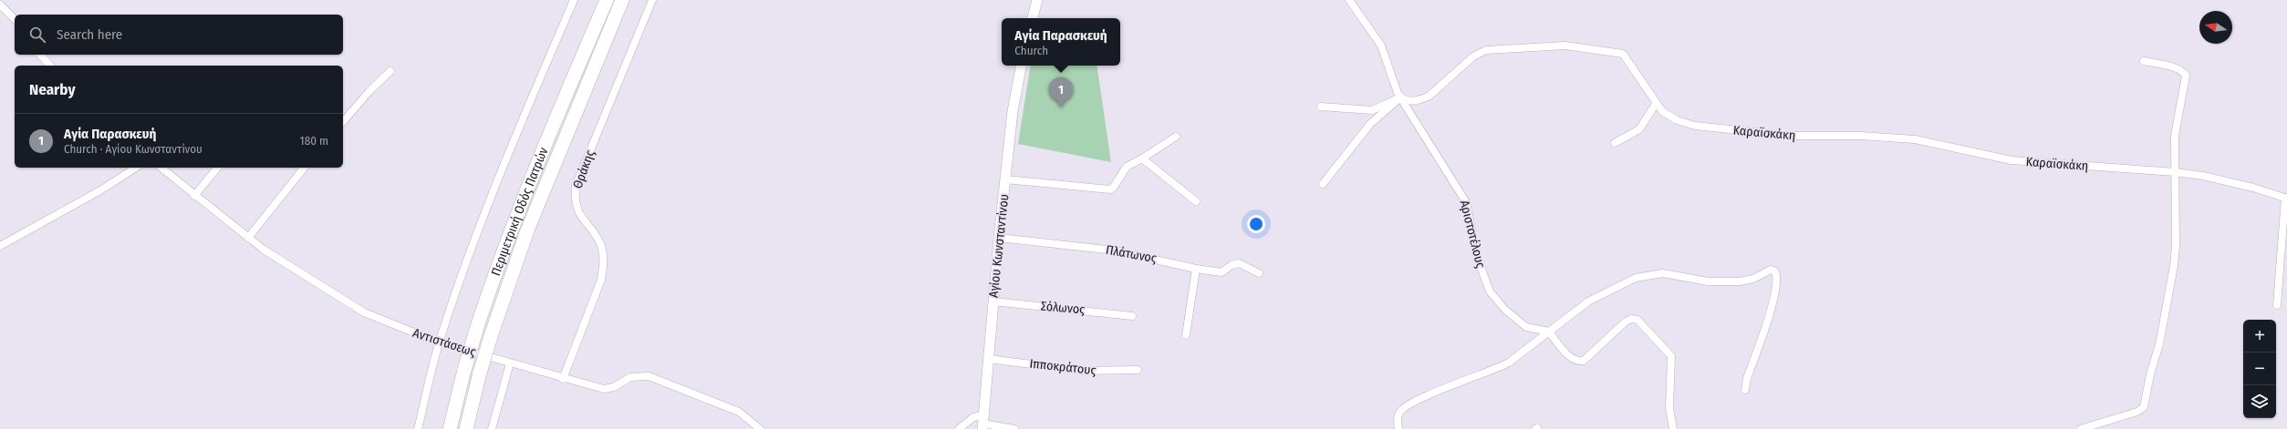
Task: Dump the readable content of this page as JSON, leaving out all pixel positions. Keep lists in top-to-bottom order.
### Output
{
  "streets": {
    "highway": ["Περιμετρική Οδός Πατρών"],
    "main road": ["Αγίου Κωνσταντίνου"],
    "street": [
      "Καραϊσκάκη",
      "Θράκης",
      "Αριστοτέλους",
      "Πλάτωνος",
      "Σόλωνος",
      "Αντιστάσεως",
      "Ιπποκράτους"
    ]
  },
  "crossings": [
    ["Καραϊσκάκη", "Αριστοτέλους"],
    ["Θράκης", "Αντιστάσεως"],
    ["Αγίου Κωνσταντίνου", "Πλάτωνος"],
    ["Αγίου Κωνσταντίνου", "Σόλωνος"],
    ["Αγίου Κωνσταντίνου", "Ιπποκράτους"]
  ],
  "north": "left",
  "page": {
    "search": "Search here",
    "popup": ["Αγία Παρασκευή", "Church"],
    "heading": "Nearby",
    "pins": "1",
    "list": [
      {
        "mark": "1",
        "name": "Αγία Παρασκευή",
        "note": "Church · Αγίου Κωνσταντίνου",
        "value": "180 m"
      }
    ],
    "map_buttons": ["+", "−"]
  }
}
